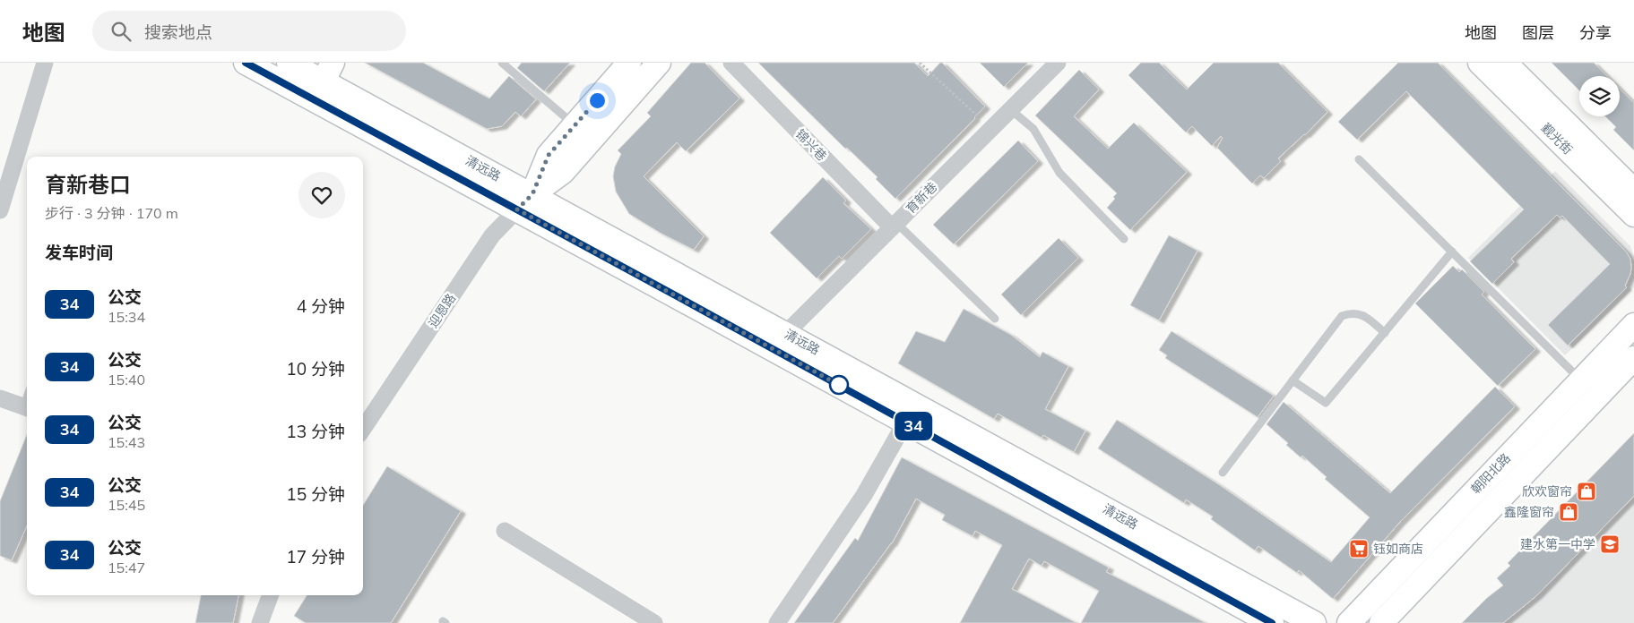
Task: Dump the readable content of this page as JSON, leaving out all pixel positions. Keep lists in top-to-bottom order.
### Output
{
  "streets": {
    "main road": [
      "觐光街",
      "清远路",
      "迎恩路",
      "朝阳北路"
    ],
    "street": ["锦兴巷", "育新巷"]
  },
  "crossings": [
    ["锦兴巷", "育新巷"],
    ["清远路", "育新巷"],
    ["清远路", "迎恩路"]
  ],
  "places": {
    "shop": ["欣欢窗帘", "鑫隆窗帘"],
    "school or university": ["建水第一中学"],
    "supermarket": ["钰如商店"]
  },
  "lines": ["bus line 34"],
  "page": {
    "header": "地图",
    "search": "搜索地点",
    "nav": ["地图", "图层", "分享"],
    "on_map": "34",
    "heading": [
      ["育新巷口", "步行 · 3 分钟 · 170 m"],
      "发车时间"
    ],
    "list": [
      {
        "mark": "34",
        "name": "公交",
        "note": "15:34",
        "value": "4 分钟"
      },
      {
        "mark": "34",
        "name": "公交",
        "note": "15:40",
        "value": "10 分钟"
      },
      {
        "mark": "34",
        "name": "公交",
        "note": "15:43",
        "value": "13 分钟"
      },
      {
        "mark": "34",
        "name": "公交",
        "note": "15:45",
        "value": "15 分钟"
      },
      {
        "mark": "34",
        "name": "公交",
        "note": "15:47",
        "value": "17 分钟"
      }
    ]
  }
}
